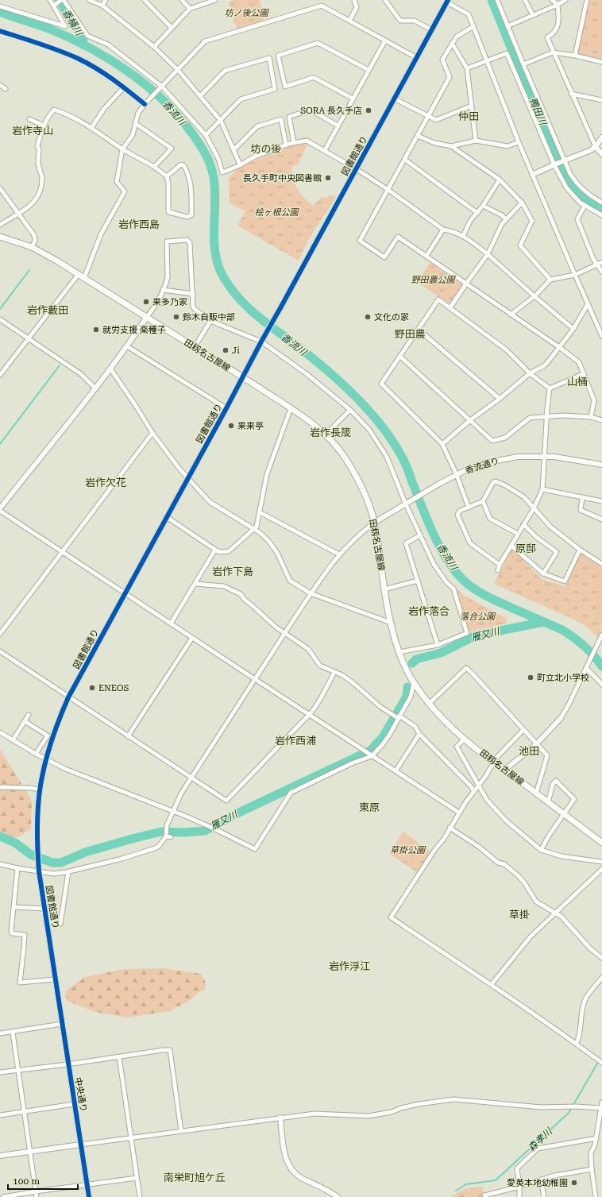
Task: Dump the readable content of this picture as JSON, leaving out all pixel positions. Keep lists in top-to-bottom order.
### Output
{
  "streets": {
    "main road": ["田籾名古屋線"],
    "street": ["図書館通り", "香流通り", "中央通り"]
  },
  "crossings": [
    ["図書館通り", "田籾名古屋線"],
    ["図書館通り", "中央通り"],
    ["田籾名古屋線", "香流通り"]
  ],
  "districts": [
    "仲田",
    "岩作寺山",
    "坊の後",
    "岩作西島",
    "岩作藪田",
    "野田農",
    "山桶",
    "岩作長筬",
    "岩作欠花",
    "原邸",
    "岩作下島",
    "岩作落合",
    "岩作西浦",
    "池田",
    "東原",
    "草掛",
    "岩作浮江",
    "南栄町旭ケ丘"
  ],
  "water": [
    "香桶川",
    "鴨田川",
    "香流川",
    "雁又川",
    "森孝川"
  ],
  "parks": [
    "坊ノ後公園",
    "桧ヶ根公園",
    "野田農公園",
    "落合公園",
    "草掛公園"
  ],
  "places": [
    "SORA 長久手店",
    "長久手町中央図書館",
    "来多乃家",
    "鈴木自販中部",
    "文化の家",
    "就労支援 楽種子",
    "Ji",
    "来来亭",
    "町立北小学校",
    "ENEOS",
    "愛英本地幼稚園"
  ],
  "scale_bar": "100 m"
}
